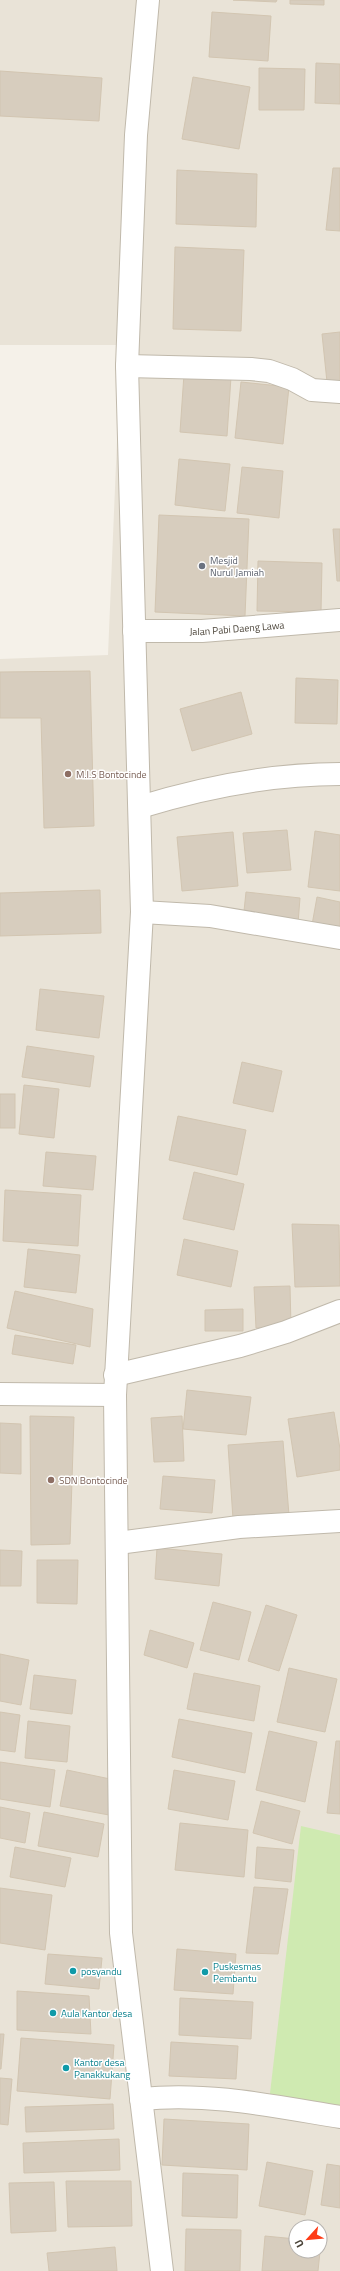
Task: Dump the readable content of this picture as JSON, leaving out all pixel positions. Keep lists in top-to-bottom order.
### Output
{
  "streets": {
    "street": ["Jalan Pabi Daeng Lawa"]
  },
  "places": [
    "Mesjid Nurul Jamiah",
    "M.I.S Bontocinde",
    "SDN Bontocinde",
    "posyandu",
    "Puskesmas Pembantu",
    "Aula Kantor desa",
    "Kantor desa Panakkukang"
  ],
  "north": "bottom left"
}
